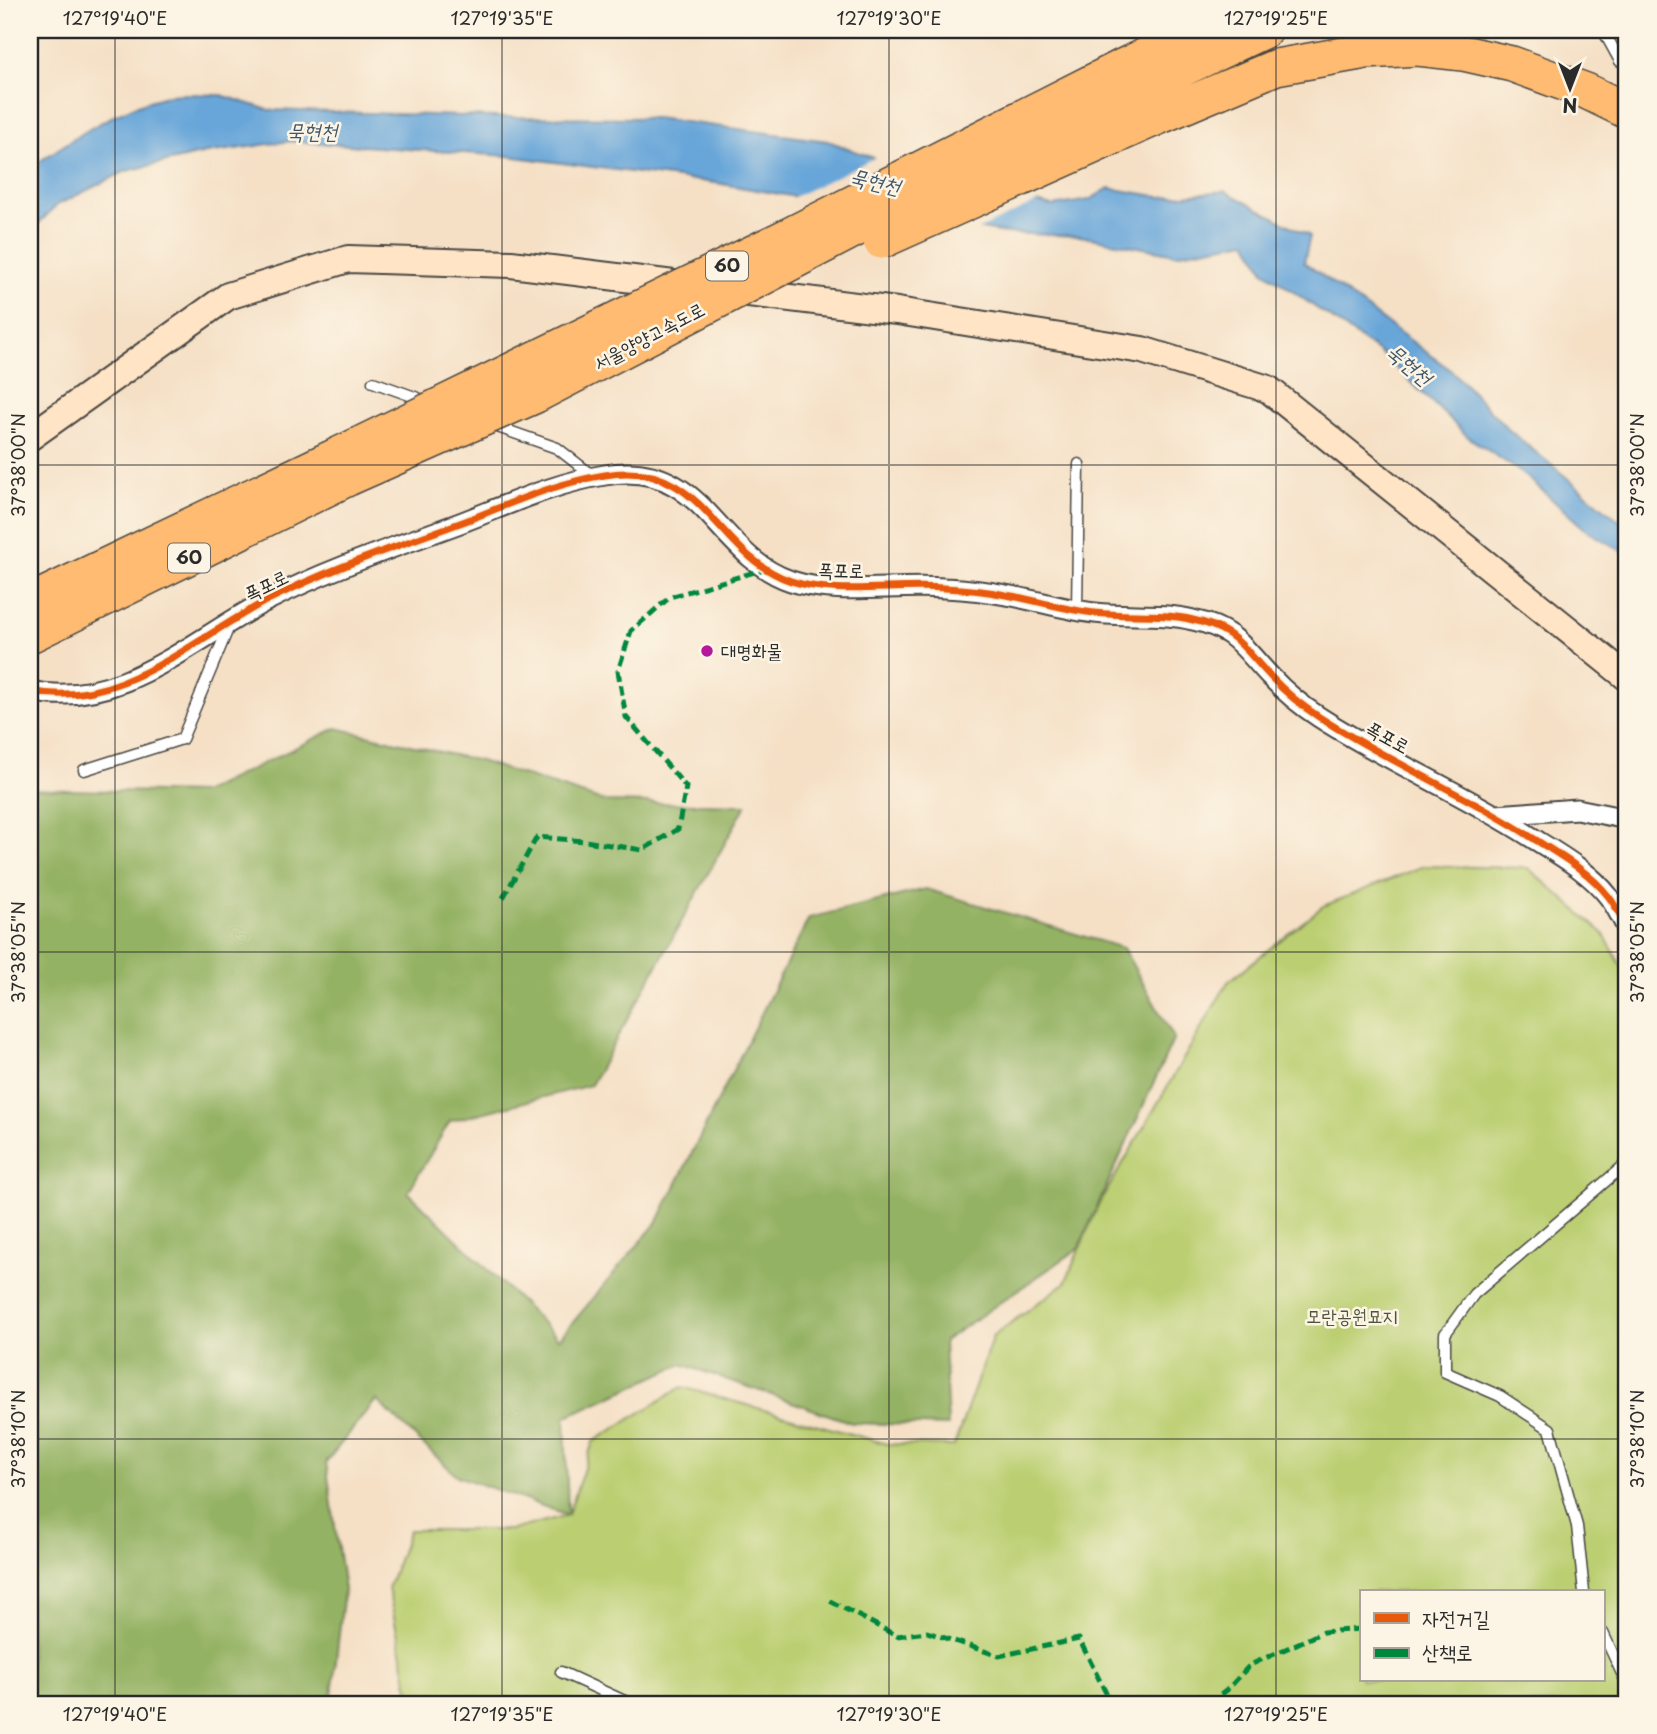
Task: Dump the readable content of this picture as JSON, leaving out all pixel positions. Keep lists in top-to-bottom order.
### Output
{
  "streets": {
    "highway": ["60", "서울양양고속도로"],
    "street": ["폭포로"]
  },
  "water": ["묵현천"],
  "parks": ["모란공원묘지"],
  "places": ["대명화물"],
  "legend": ["자전거길", "산책로"],
  "north": "bottom",
  "coordinates": [
    "127°19'40\"E",
    "127°19'35\"E",
    "127°19'30\"E",
    "127°19'25\"E",
    "37°38'00\"N",
    "37°38'05\"N",
    "37°38'10\"N"
  ]
}
